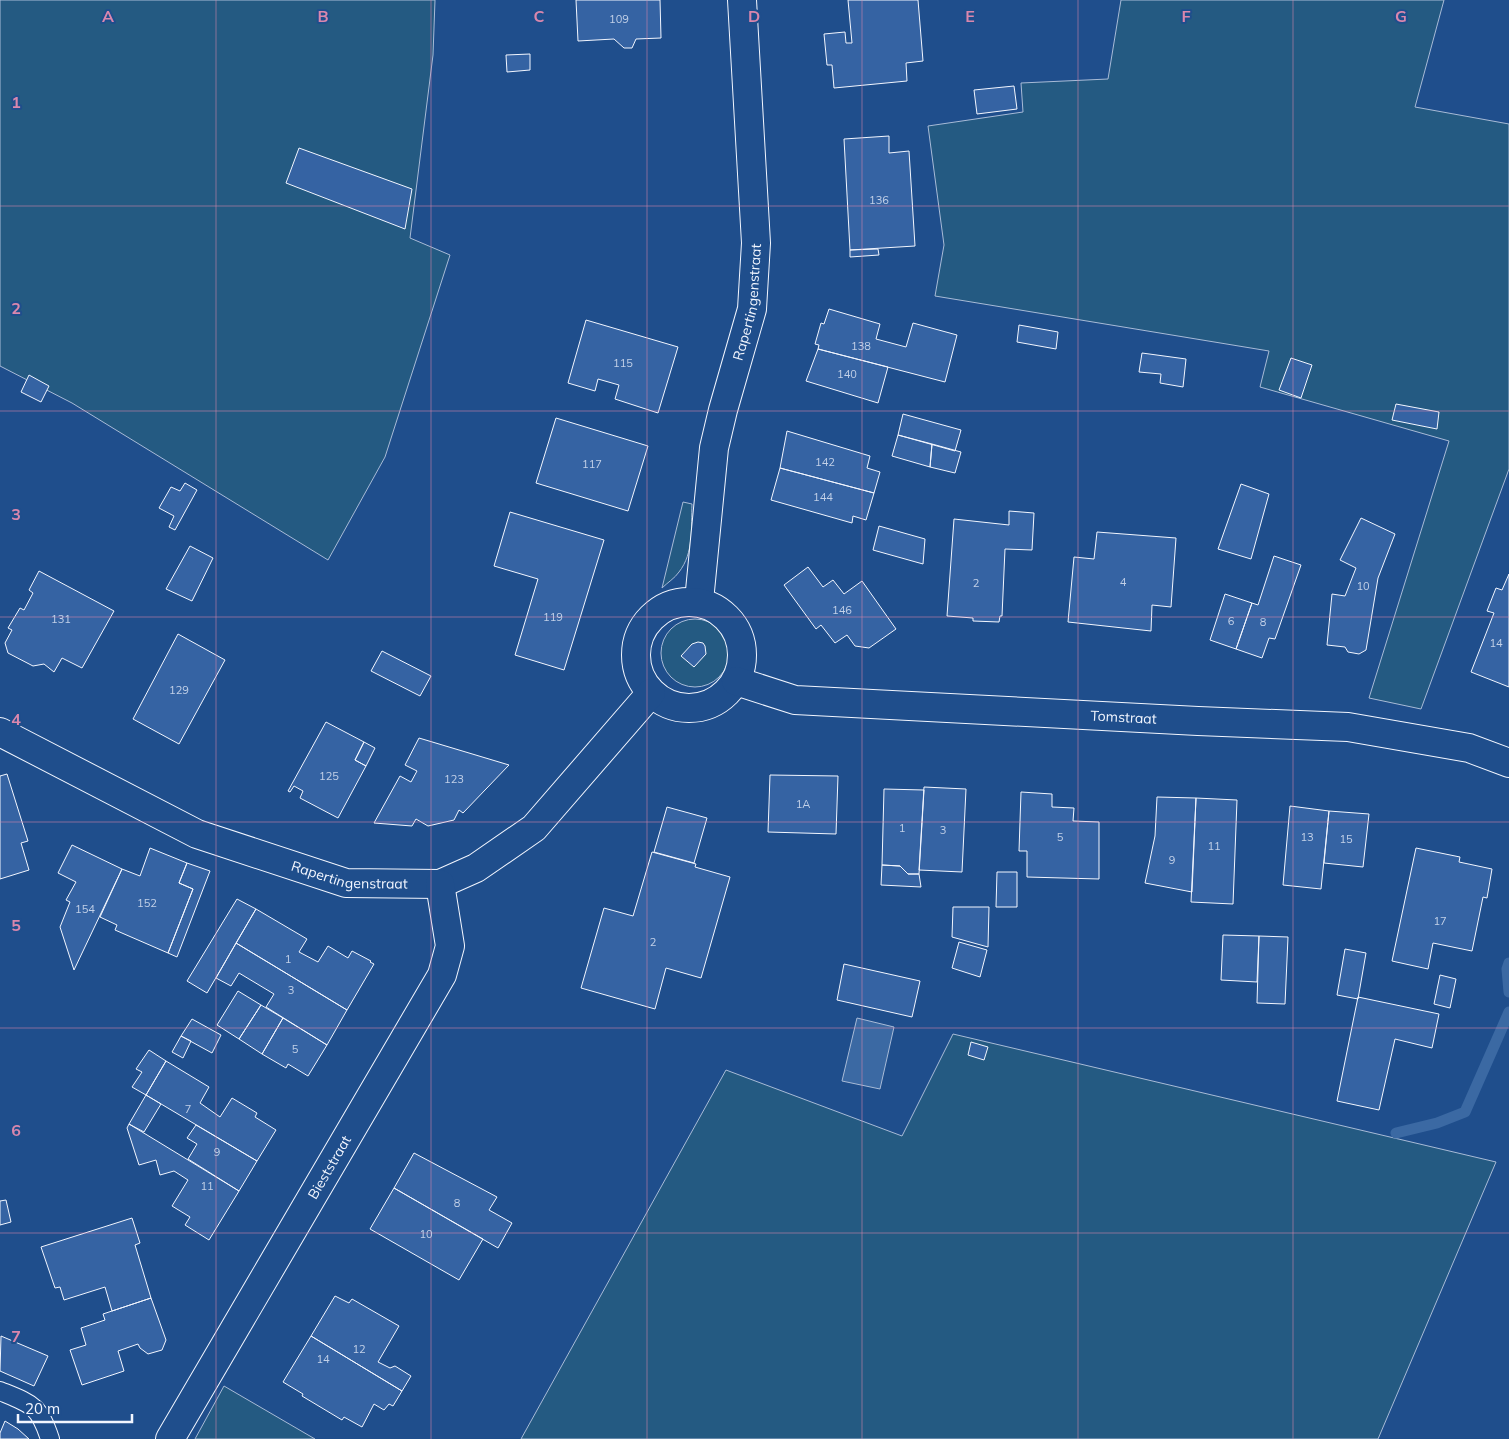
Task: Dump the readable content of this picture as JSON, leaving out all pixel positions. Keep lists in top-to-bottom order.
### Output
{
  "streets": {
    "street": ["Rapertingenstraat", "Tomstraat", "Bieststraat"]
  },
  "crossings": [
    ["Rapertingenstraat", "Tomstraat"],
    ["Rapertingenstraat", "Bieststraat"]
  ],
  "house_numbers": [
    "109",
    "136",
    "138",
    "115",
    "140",
    "142",
    "117",
    "144",
    "4",
    "2",
    "10",
    "146",
    "119",
    "131",
    "6",
    "8",
    "14",
    "129",
    "125",
    "123",
    "1A",
    "1",
    "3",
    "5",
    "13",
    "15",
    "11",
    "9",
    "152",
    "154",
    "17",
    "2",
    "1",
    "3",
    "5",
    "7",
    "9",
    "11",
    "8",
    "10",
    "12",
    "14"
  ],
  "scale_bar": "20 m",
  "grid": {
    "columns": [
      "A",
      "B",
      "C",
      "D",
      "E",
      "F",
      "G"
    ],
    "rows": [
      "1",
      "2",
      "3",
      "4",
      "5",
      "6",
      "7"
    ]
  }
}
